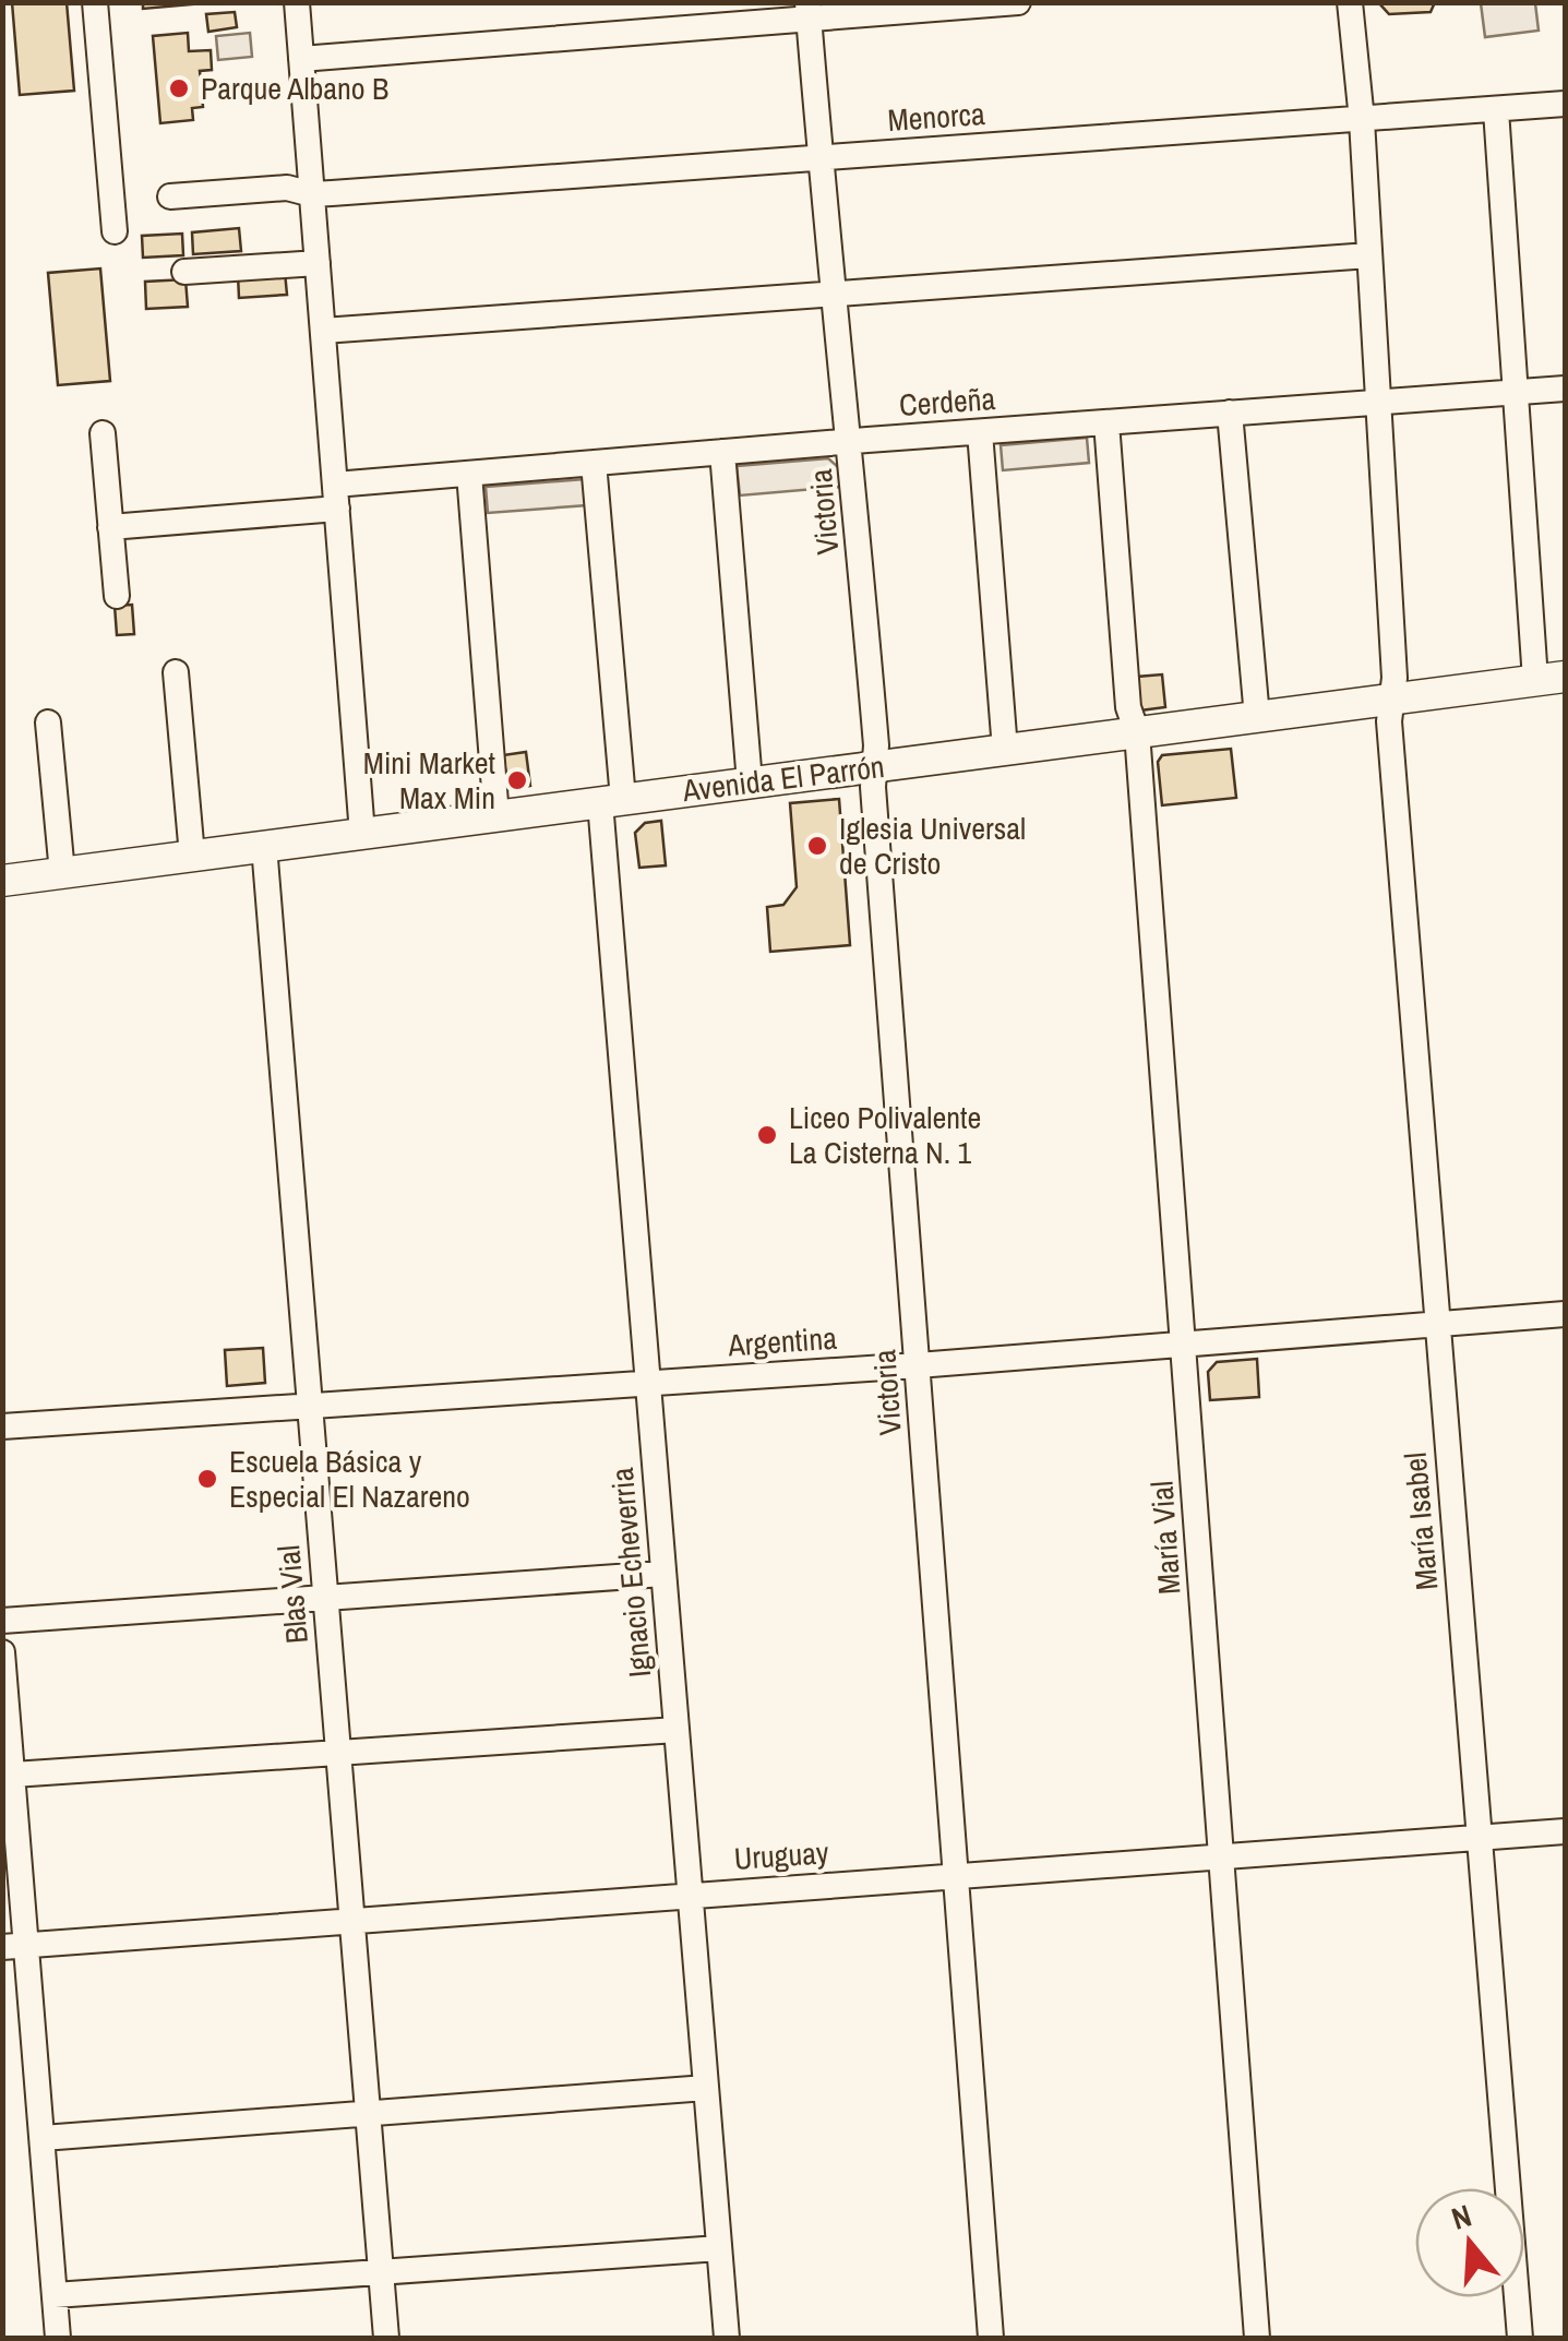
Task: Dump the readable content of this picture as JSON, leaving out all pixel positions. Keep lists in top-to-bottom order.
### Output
{
  "streets": {
    "main road": ["Avenida El Parrón"],
    "street": [
      "Menorca",
      "Cerdeña",
      "Victoria",
      "Argentina",
      "María Isabel",
      "María Vial",
      "Ignacio Echeverria",
      "Blas Vial",
      "Uruguay"
    ]
  },
  "crossings": [
    ["Menorca", "Victoria"],
    ["Menorca", "María Isabel"],
    ["Cerdeña", "Victoria"],
    ["Cerdeña", "María Isabel"],
    ["Cerdeña", "María Vial"],
    ["Cerdeña", "Ignacio Echeverria"],
    ["Victoria", "Avenida El Parrón"],
    ["Victoria", "Argentina"],
    ["Victoria", "Uruguay"],
    ["Avenida El Parrón", "María Isabel"],
    ["Avenida El Parrón", "María Vial"],
    ["Avenida El Parrón", "Ignacio Echeverria"],
    ["Avenida El Parrón", "Blas Vial"],
    ["Argentina", "María Isabel"],
    ["Argentina", "María Vial"],
    ["Argentina", "Ignacio Echeverria"],
    ["Argentina", "Blas Vial"],
    ["María Isabel", "Uruguay"],
    ["María Vial", "Uruguay"],
    ["Ignacio Echeverria", "Uruguay"],
    ["Blas Vial", "Uruguay"]
  ],
  "places": [
    "Parque Albano B",
    "Mini Market Max Min",
    "Iglesia Universal de Cristo",
    "Liceo Polivalente La Cisterna N. 1",
    "Escuela Básica y Especial El Nazareno"
  ],
  "north": "top"
}
